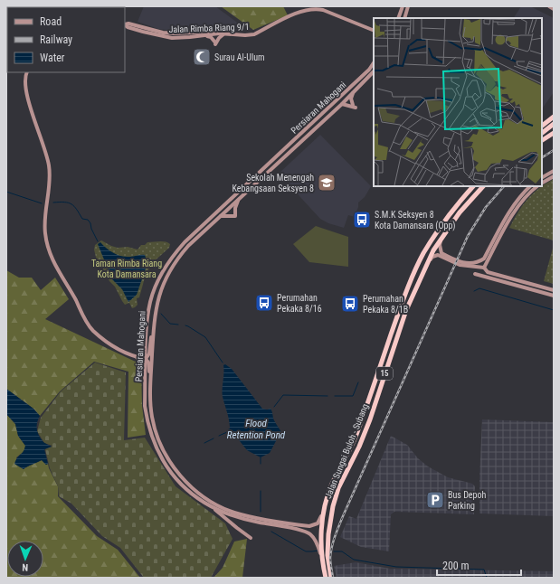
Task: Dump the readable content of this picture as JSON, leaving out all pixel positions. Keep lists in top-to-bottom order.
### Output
{
  "streets": {
    "highway": ["15", "Jalan Sungai Buloh - Subang"],
    "main road": ["Jalan Rimba Riang 9/1", "Persiaran Mahogani"]
  },
  "crossings": [
    ["Persiaran Mahogani", "Jalan Sungai Buloh - Subang"]
  ],
  "water": ["Flood Retention Pond"],
  "parks": ["Taman Rimba Riang Kota Damansara"],
  "places": {
    "mosque": ["Surau Al-Ulum"],
    "school or university": ["Sekolah Menengah Kebangsaan Seksyen 8"],
    "bus stop": ["S.M.K Seksyen 8 Kota Damansara (Opp)", "Perumahan Pekaka 8/16", "Perumahan Pekaka 8/1B"],
    "parking": ["Bus Depoh Parking"]
  },
  "legend": ["Road", "Railway", "Water"],
  "scale_bar": "200 m",
  "north": "bottom"
}
